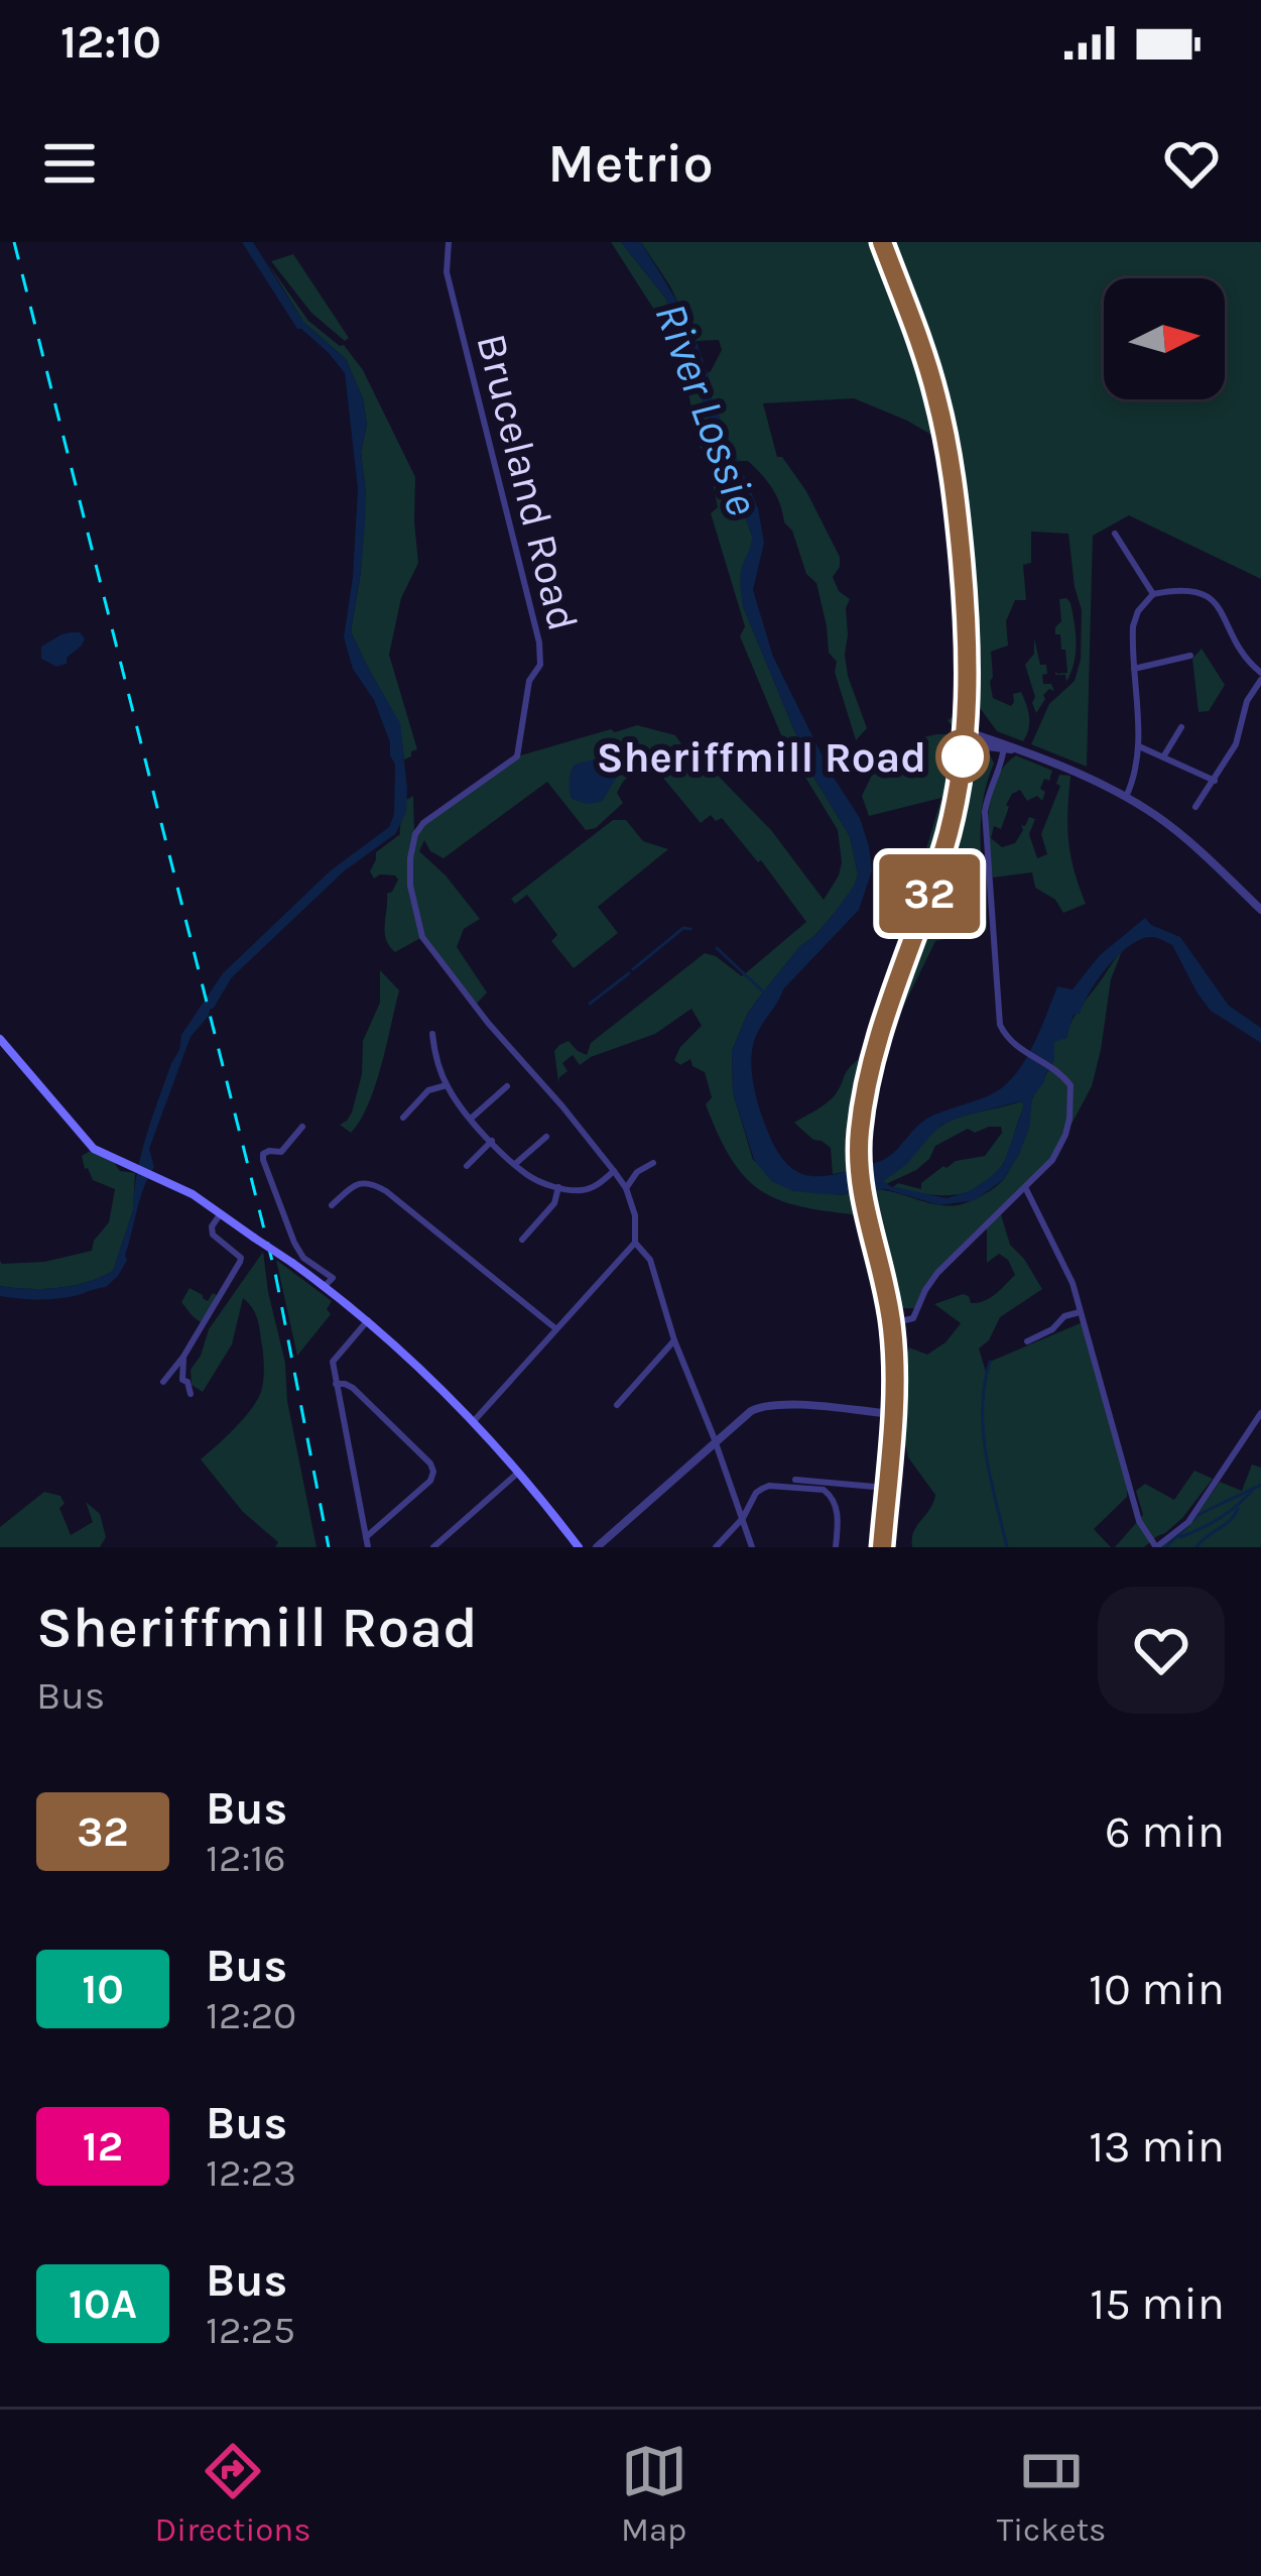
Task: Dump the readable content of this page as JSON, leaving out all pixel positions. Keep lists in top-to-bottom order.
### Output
{
  "streets": {
    "street": ["Bruceland Road"]
  },
  "water": ["River Lossie"],
  "places": ["Sheriffmill Road"],
  "lines": ["bus line 32"],
  "north": "right",
  "page": {
    "status": "12:10",
    "header": "Metrio",
    "on_map": "32",
    "heading": ["Sheriffmill Road", "Bus"],
    "list": [
      {
        "mark": "32",
        "name": "Bus",
        "note": "12:16",
        "value": "6 min"
      },
      {
        "mark": "10",
        "name": "Bus",
        "note": "12:20",
        "value": "10 min"
      },
      {
        "mark": "12",
        "name": "Bus",
        "note": "12:23",
        "value": "13 min"
      },
      {
        "mark": "10A",
        "name": "Bus",
        "note": "12:25",
        "value": "15 min"
      }
    ],
    "tabs": ["Directions", "Map", "Tickets"]
  }
}
